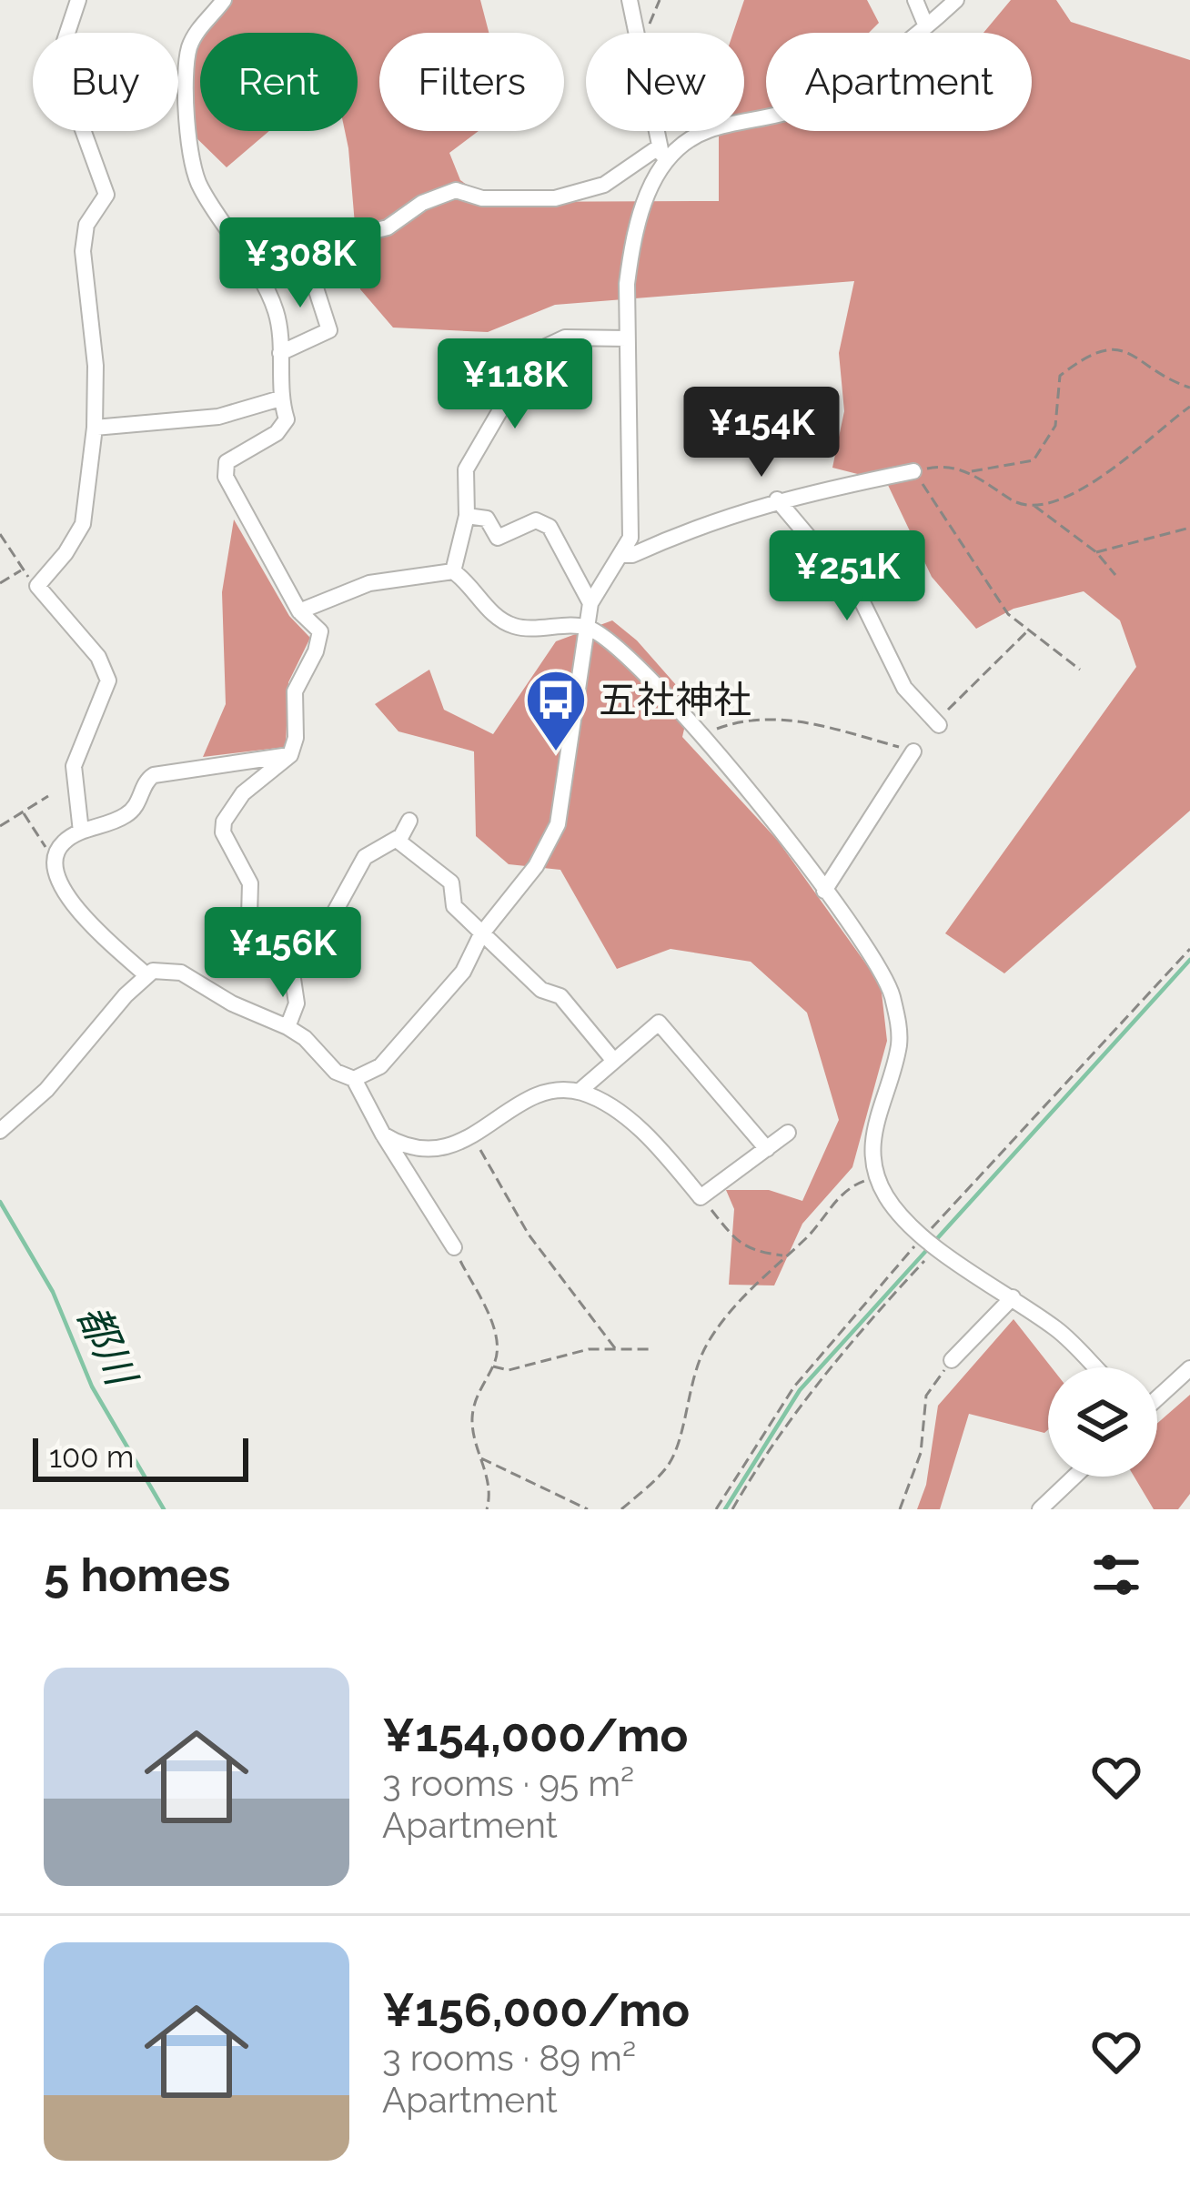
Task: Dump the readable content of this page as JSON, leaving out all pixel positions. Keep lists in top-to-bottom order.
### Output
{
  "water": ["都川"],
  "places": {
    "bus stop": ["五社神社"]
  },
  "scale_bar": "100 m",
  "page": {
    "chip": [
      "Buy",
      "Rent",
      "Filters",
      "New",
      "Apartment"
    ],
    "price": [
      "¥308K",
      "¥118K",
      "¥154K",
      "¥251K",
      "¥156K"
    ],
    "scale": "100 m",
    "heading": "5 homes",
    "list": [
      {
        "name": "¥154,000/mo",
        "note": "3 rooms · 95 m² · Apartment"
      },
      {
        "name": "¥156,000/mo",
        "note": "3 rooms · 89 m² · Apartment"
      }
    ]
  }
}
